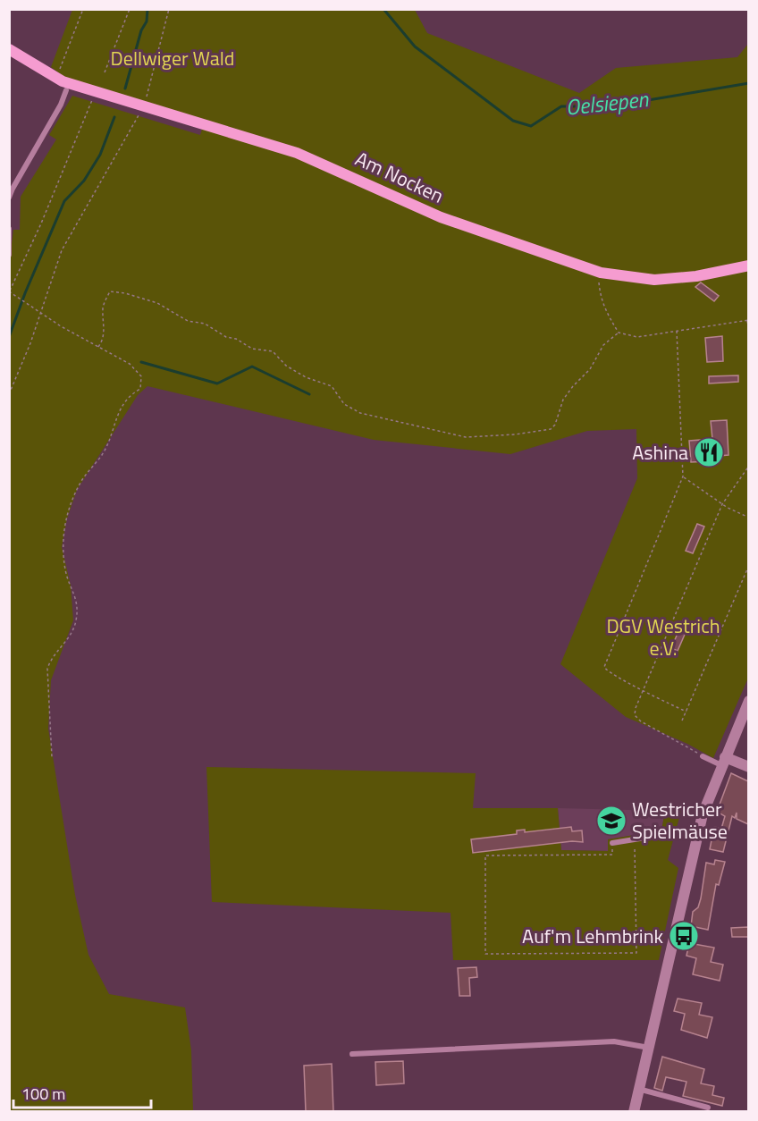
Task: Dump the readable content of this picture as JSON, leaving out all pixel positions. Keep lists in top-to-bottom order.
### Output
{
  "streets": {
    "street": ["Am Nocken"]
  },
  "water": ["Oelsiepen"],
  "parks": ["Dellwiger Wald", "DGV Westrich e.V."],
  "places": {
    "restaurant": ["Ashina"],
    "school or university": ["Westricher Spielmäuse"],
    "bus stop": ["Auf'm Lehmbrink"]
  },
  "scale_bar": "100 m"
}
